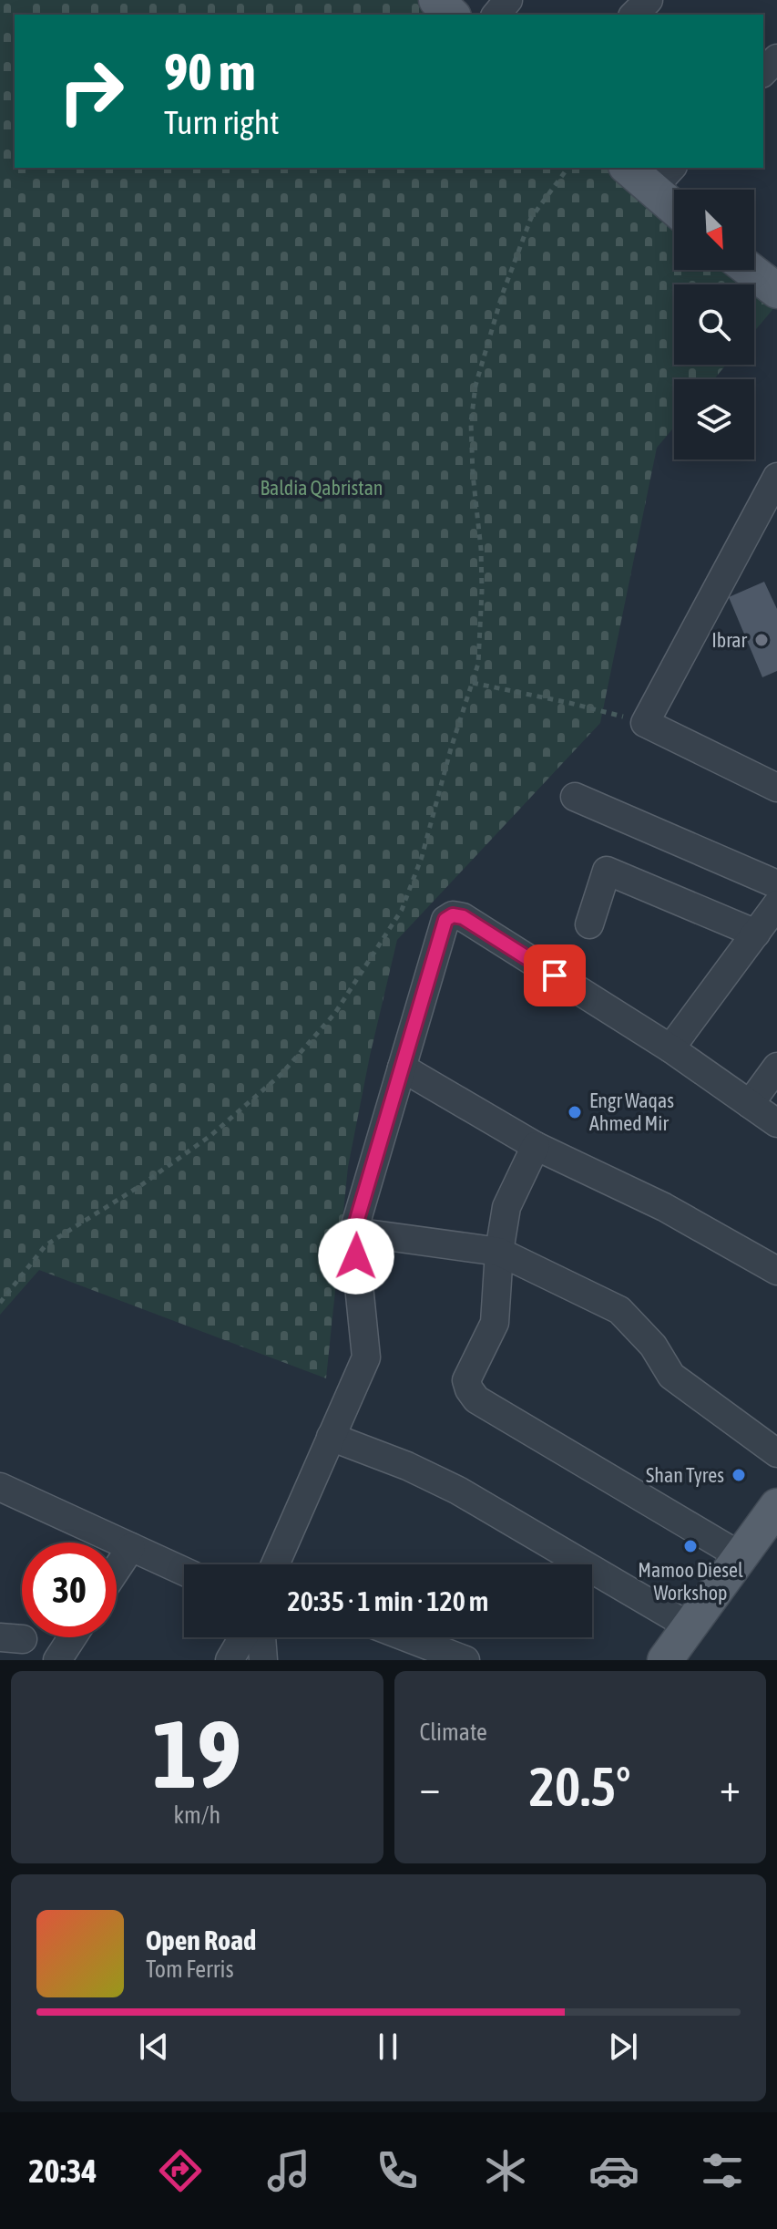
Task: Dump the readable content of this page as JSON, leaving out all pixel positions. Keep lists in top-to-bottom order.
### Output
{
  "parks": ["Baldia Qabristan"],
  "places": [
    "Ibrar",
    "Engr Waqas Ahmed Mir",
    "Shan Tyres",
    "Mamoo Diesel Workshop"
  ],
  "north": "bottom right",
  "page": {
    "turn": ["90 m", "Turn right"],
    "limit": "30",
    "trip": "20:35 · 1 min · 120 m",
    "tile": [
      ["19", "km/h"],
      "Climate"
    ],
    "heat": ["−", "20.5°", "+"],
    "song": ["Open Road", "Tom Ferris"],
    "tabs": "20:34"
  }
}
